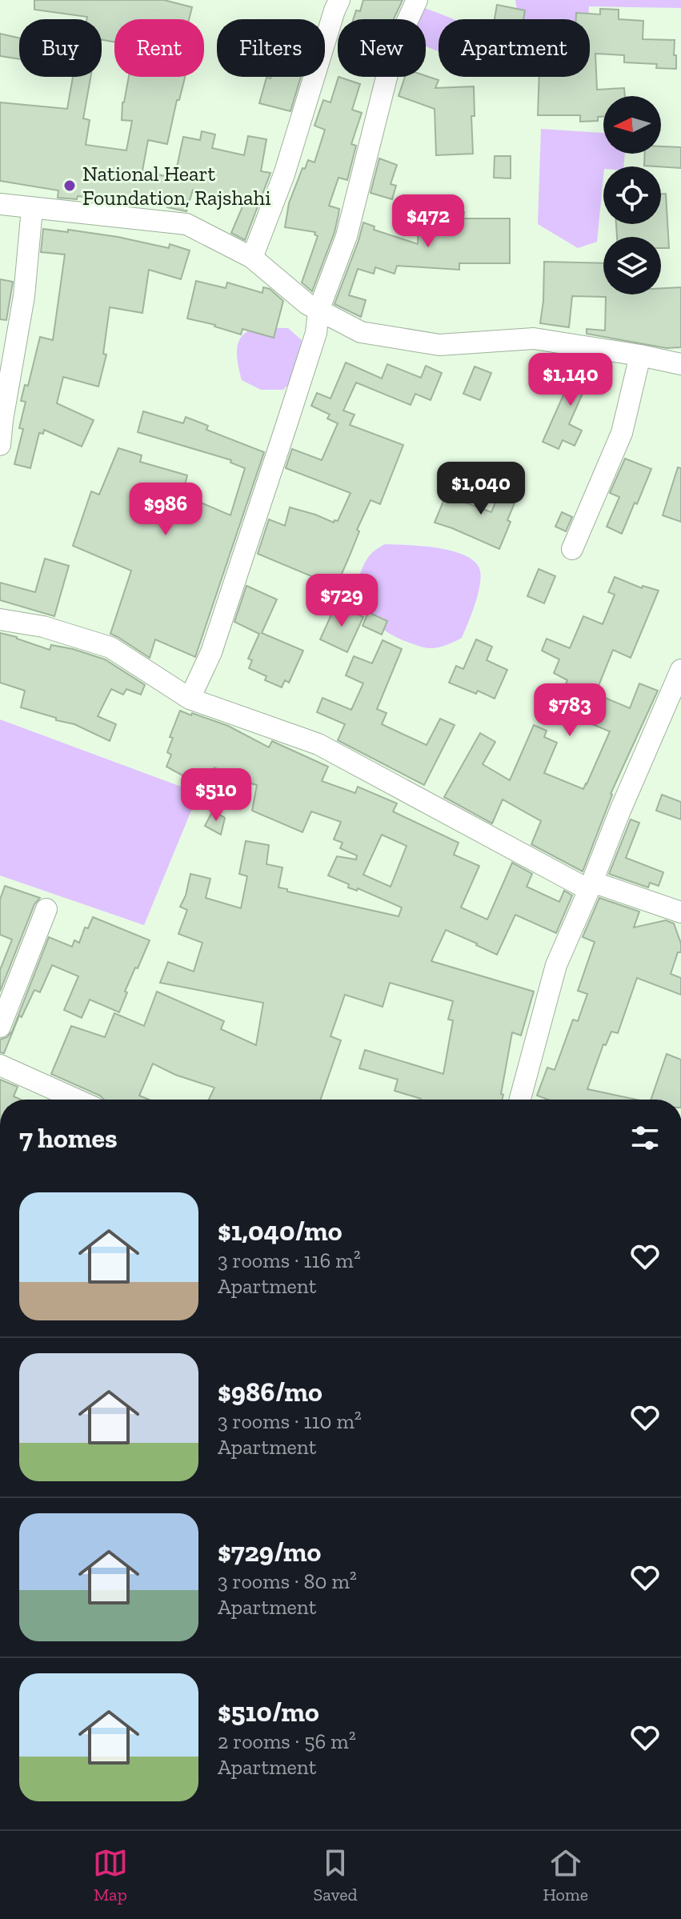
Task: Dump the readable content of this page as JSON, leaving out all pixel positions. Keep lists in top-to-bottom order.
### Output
{
  "places": ["National Heart Foundation, Rajshahi"],
  "north": "left",
  "page": {
    "chip": [
      "Buy",
      "Rent",
      "Filters",
      "New",
      "Apartment"
    ],
    "price": [
      "$472",
      "$1,140",
      "$1,040",
      "$986",
      "$729",
      "$783",
      "$510"
    ],
    "heading": "7 homes",
    "list": [
      {
        "name": "$1,040/mo",
        "note": "3 rooms · 116 m² · Apartment"
      },
      {
        "name": "$986/mo",
        "note": "3 rooms · 110 m² · Apartment"
      },
      {
        "name": "$729/mo",
        "note": "3 rooms · 80 m² · Apartment"
      },
      {
        "name": "$510/mo",
        "note": "2 rooms · 56 m² · Apartment"
      }
    ],
    "tabs": ["Map", "Saved", "Home"]
  }
}
